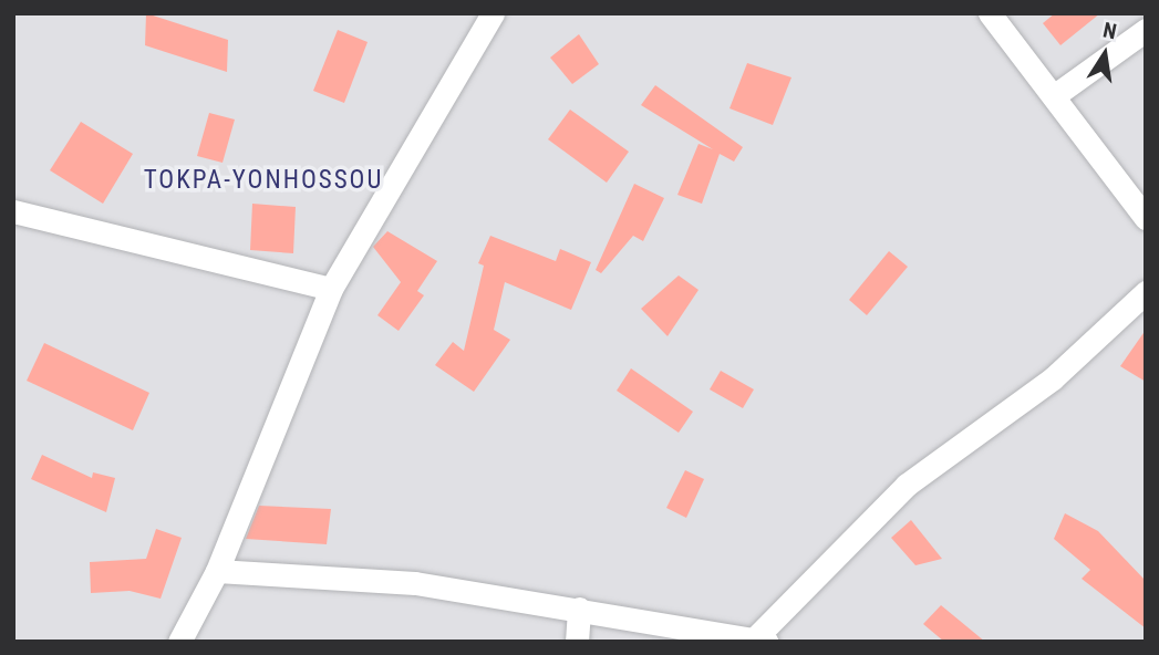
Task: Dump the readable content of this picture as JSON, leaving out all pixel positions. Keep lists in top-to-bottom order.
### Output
{
  "districts": ["TOKPA-YONHOSSOU"],
  "north": "top"
}
